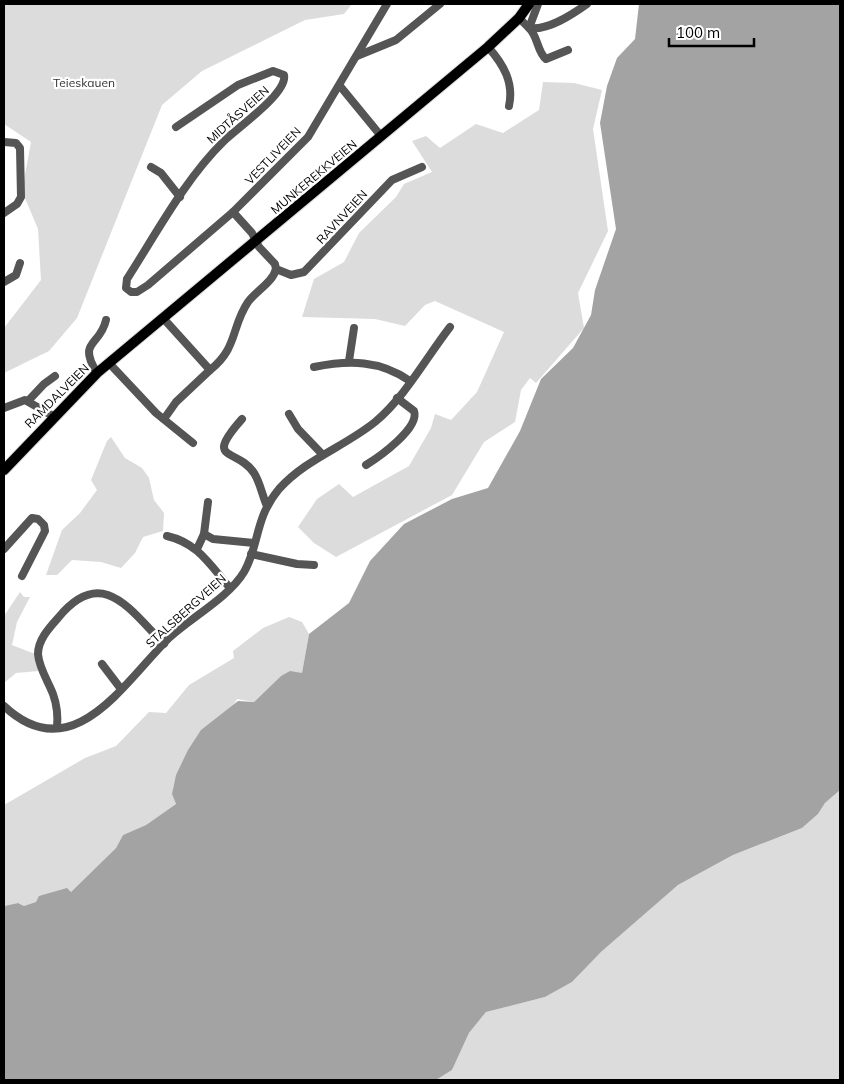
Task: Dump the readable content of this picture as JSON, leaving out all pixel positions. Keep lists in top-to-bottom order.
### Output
{
  "streets": {
    "main road": ["MUNKEREKKVEIEN", "RAMDALVEIEN"],
    "street": [
      "MIDTÅSVEIEN",
      "VESTLIVEIEN",
      "RAVNVEIEN",
      "STALSBERGVEIEN"
    ]
  },
  "crossings": [
    ["MIDTÅSVEIEN", "VESTLIVEIEN"],
    ["MUNKEREKKVEIEN", "RAMDALVEIEN"]
  ],
  "parks": ["Teieskauen"],
  "scale_bar": "100 m"
}
